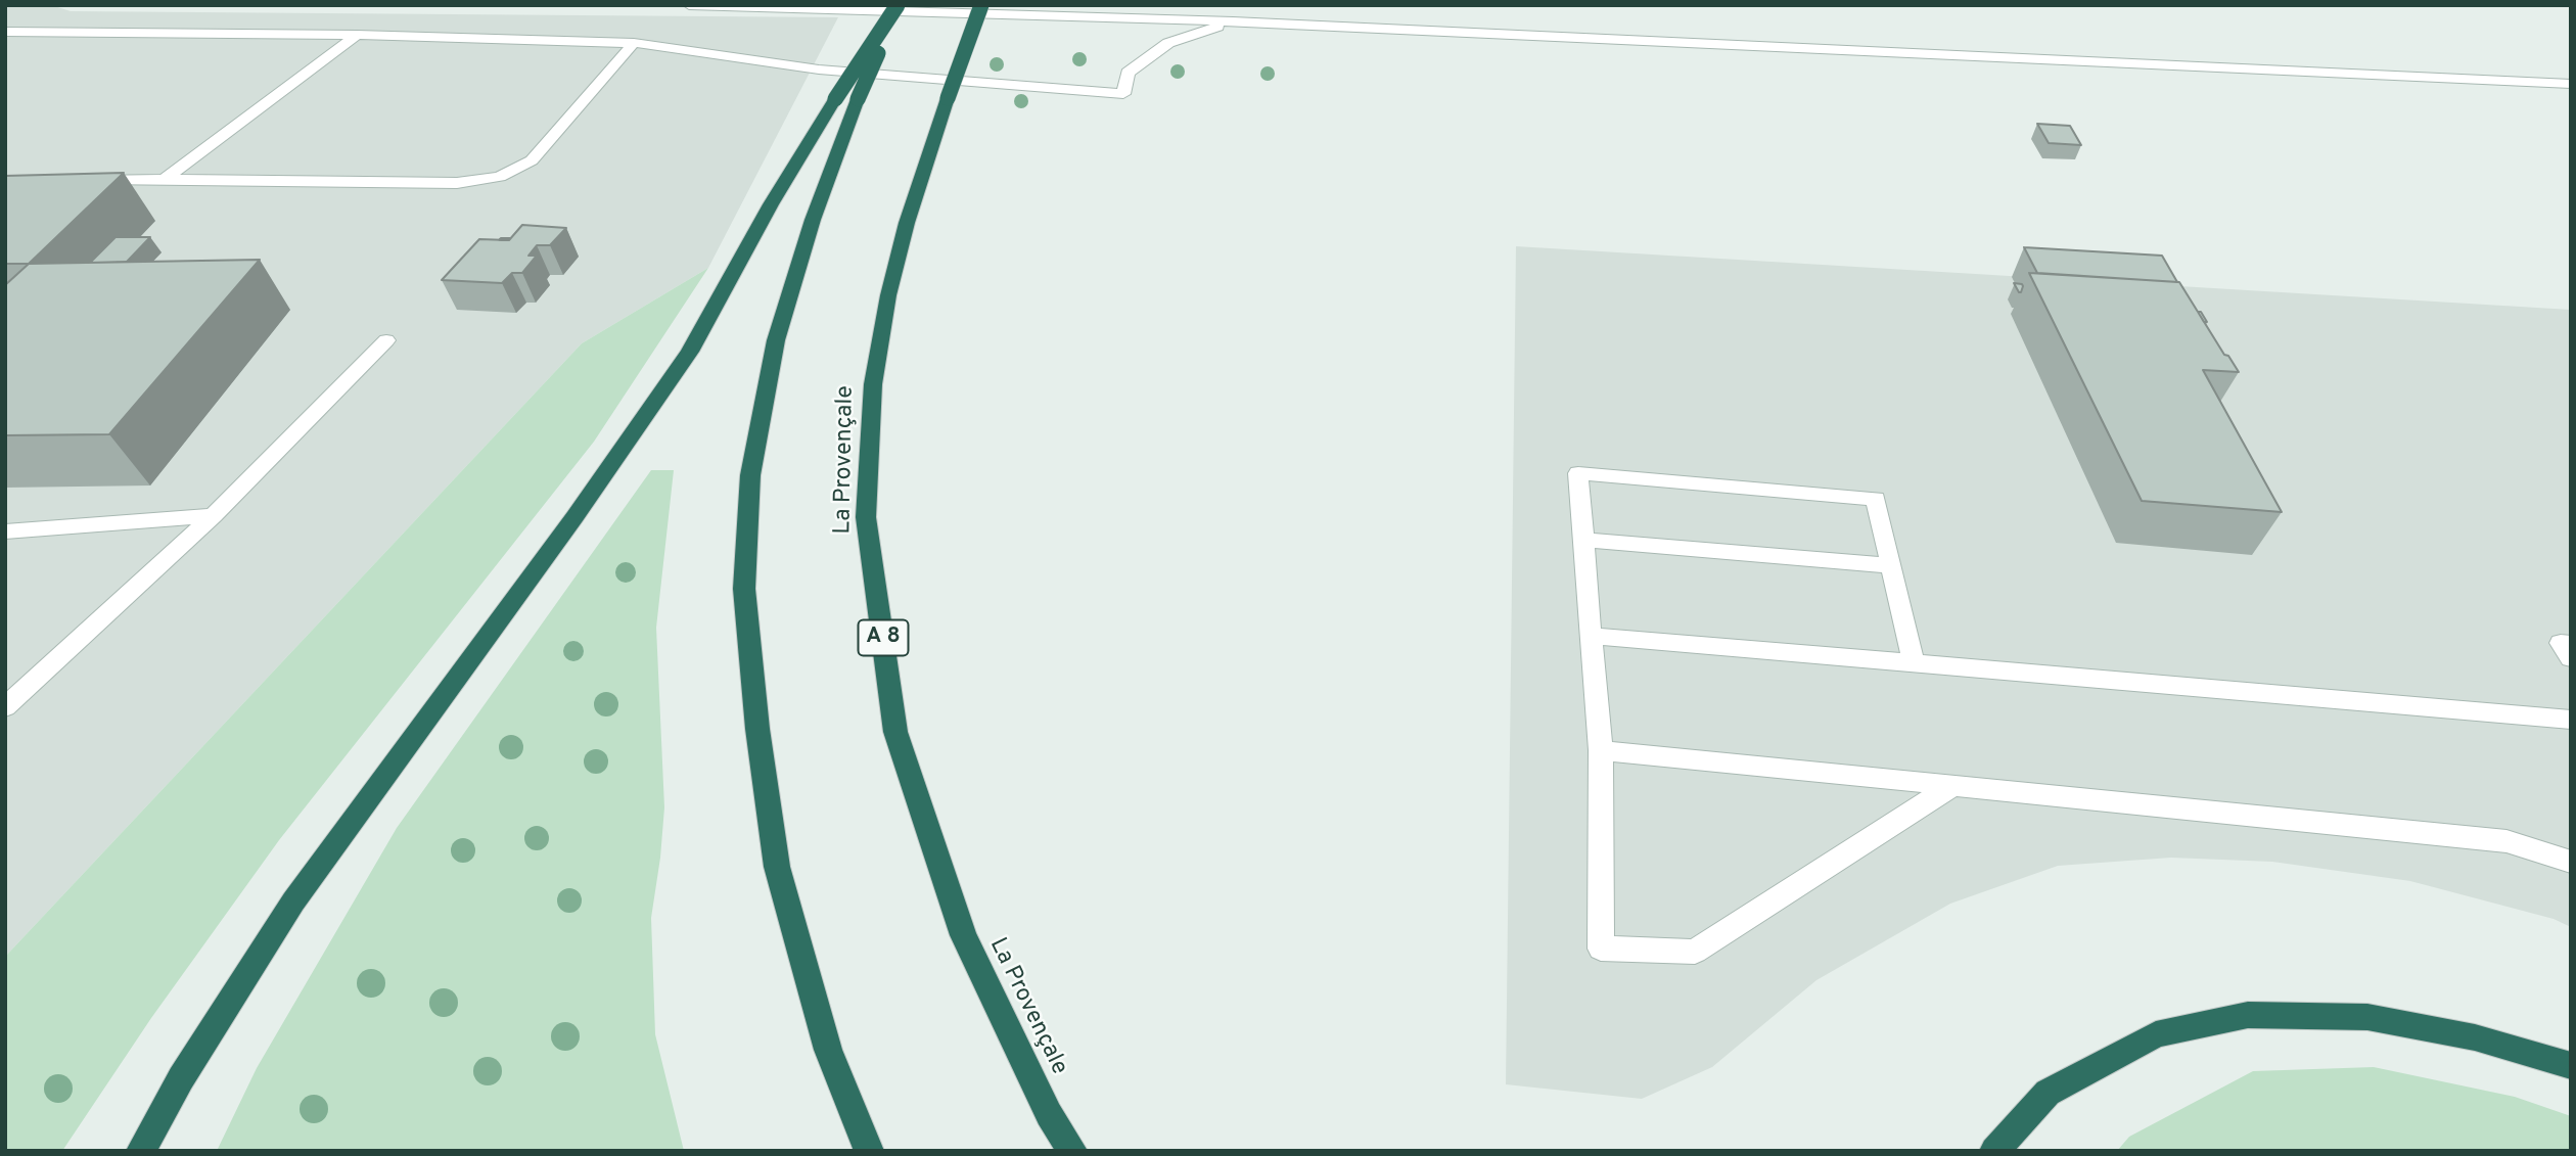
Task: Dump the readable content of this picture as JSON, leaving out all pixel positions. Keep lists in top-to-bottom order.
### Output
{
  "streets": {
    "highway": ["La Provençale", "A 8"]
  }
}
